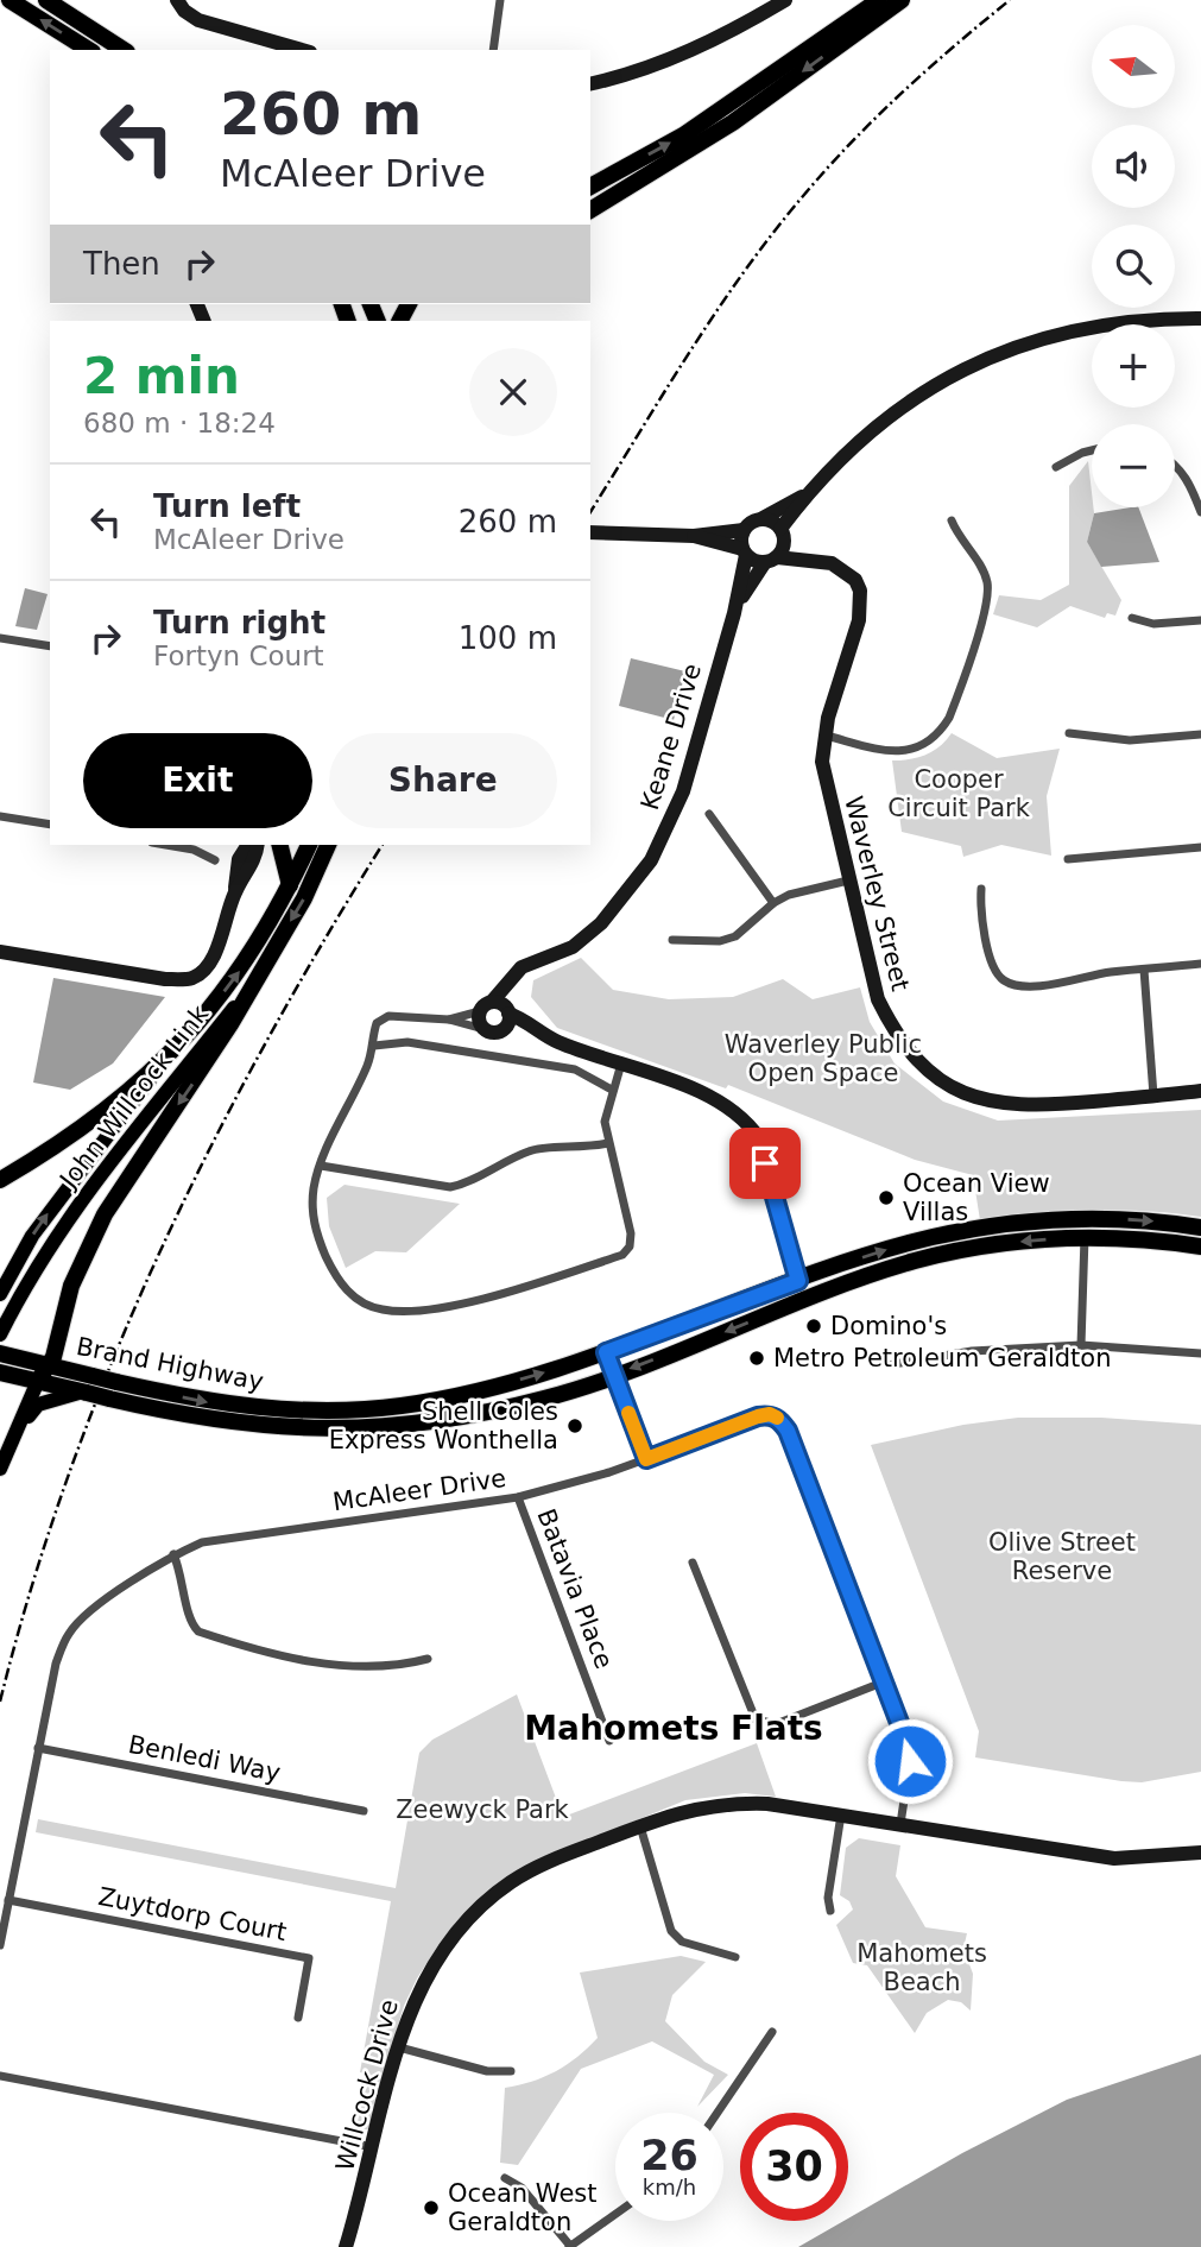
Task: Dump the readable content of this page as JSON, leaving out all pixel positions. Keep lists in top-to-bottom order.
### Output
{
  "streets": {
    "highway": ["Brand Highway"],
    "main road": ["John Willcock Link"],
    "street": [
      "Keane Drive",
      "Waverley Street",
      "McAleer Drive",
      "Batavia Place",
      "Benledi Way",
      "Zuytdorp Court",
      "Willcock Drive"
    ]
  },
  "crossings": [
    ["Keane Drive", "Waverley Street"],
    ["McAleer Drive", "Batavia Place"],
    ["McAleer Drive", "Benledi Way"],
    ["McAleer Drive", "Zuytdorp Court"],
    ["McAleer Drive", "Willcock Drive"]
  ],
  "districts": ["Mahomets Flats"],
  "parks": [
    "Cooper Circuit Park",
    "Waverley Public Open Space",
    "Olive Street Reserve",
    "Zeewyck Park",
    "Mahomets Beach"
  ],
  "places": [
    "Ocean View Villas",
    "Domino's",
    "Metro Petroleum Geraldton",
    "Shell Coles Express Wonthella",
    "Ocean West Geraldton"
  ],
  "north": "left",
  "page": {
    "map_buttons": ["+", "−"],
    "turn": ["260 m", "McAleer Drive"],
    "then": "Then",
    "heading": ["2 min", "680 m · 18:24"],
    "list": [
      {
        "name": "Turn left",
        "note": "McAleer Drive",
        "value": "260 m"
      },
      {
        "name": "Turn right",
        "note": "Fortyn Court",
        "value": "100 m"
      }
    ],
    "buttons": ["Exit", "Share"],
    "speed": "26 km/h",
    "limit": "30"
  }
}
